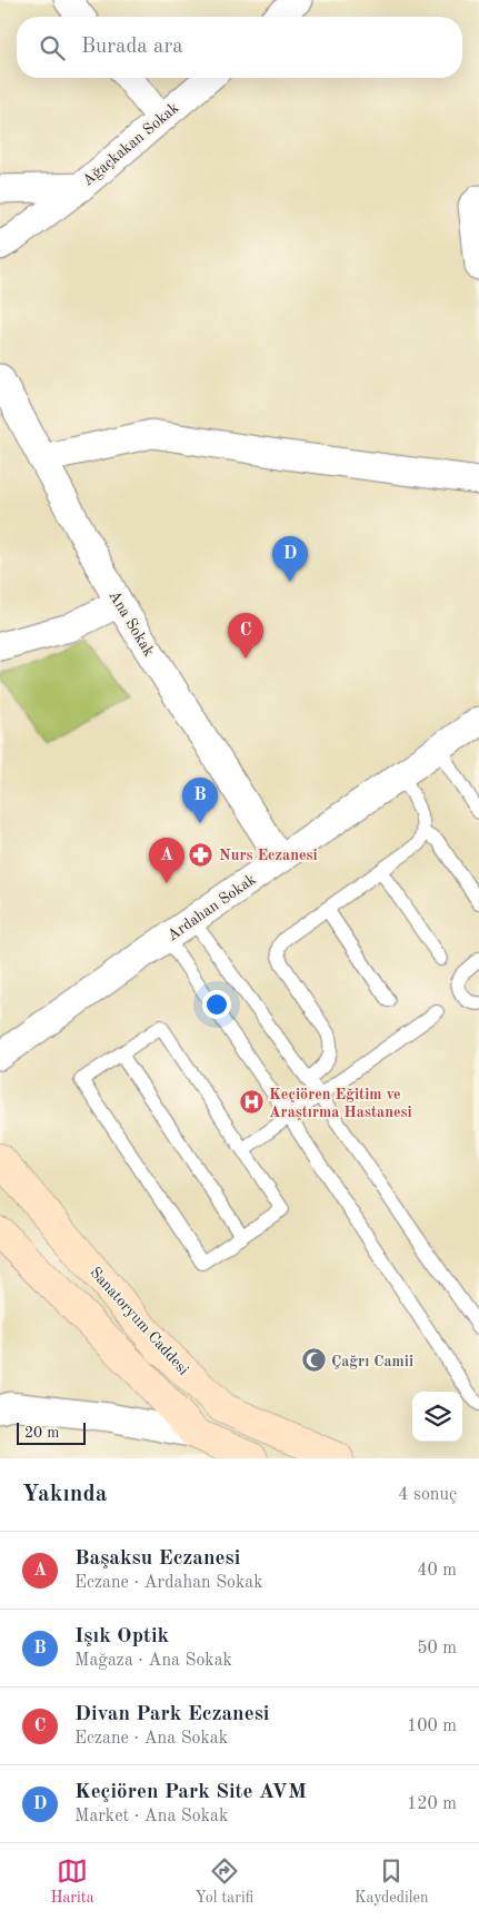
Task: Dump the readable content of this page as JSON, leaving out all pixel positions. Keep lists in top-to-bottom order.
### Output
{
  "streets": {
    "main road": ["Sanatoryum Caddesi"],
    "street": ["Ağaçkakan Sokak", "Ana Sokak", "Ardahan Sokak"]
  },
  "crossings": [
    ["Ana Sokak", "Ardahan Sokak"]
  ],
  "places": {
    "pharmacy": ["Nurs Eczanesi"],
    "hospital": ["Keçiören Eğitim ve Araştırma Hastanesi"],
    "mosque": ["Çağrı Camii"]
  },
  "scale_bar": "20 m",
  "page": {
    "search": "Burada ara",
    "pins": [
      "D",
      "C",
      "B",
      "A"
    ],
    "scale": "20 m",
    "heading": ["Yakında", "4 sonuç"],
    "list": [
      {
        "mark": "A",
        "name": "Başaksu Eczanesi",
        "note": "Eczane · Ardahan Sokak",
        "value": "40 m"
      },
      {
        "mark": "B",
        "name": "Işık Optik",
        "note": "Mağaza · Ana Sokak",
        "value": "50 m"
      },
      {
        "mark": "C",
        "name": "Divan Park Eczanesi",
        "note": "Eczane · Ana Sokak",
        "value": "100 m"
      },
      {
        "mark": "D",
        "name": "Keçiören Park Site AVM",
        "note": "Market · Ana Sokak",
        "value": "120 m"
      }
    ],
    "nav": ["Harita", "Yol tarifi", "Kaydedilen"]
  }
}
